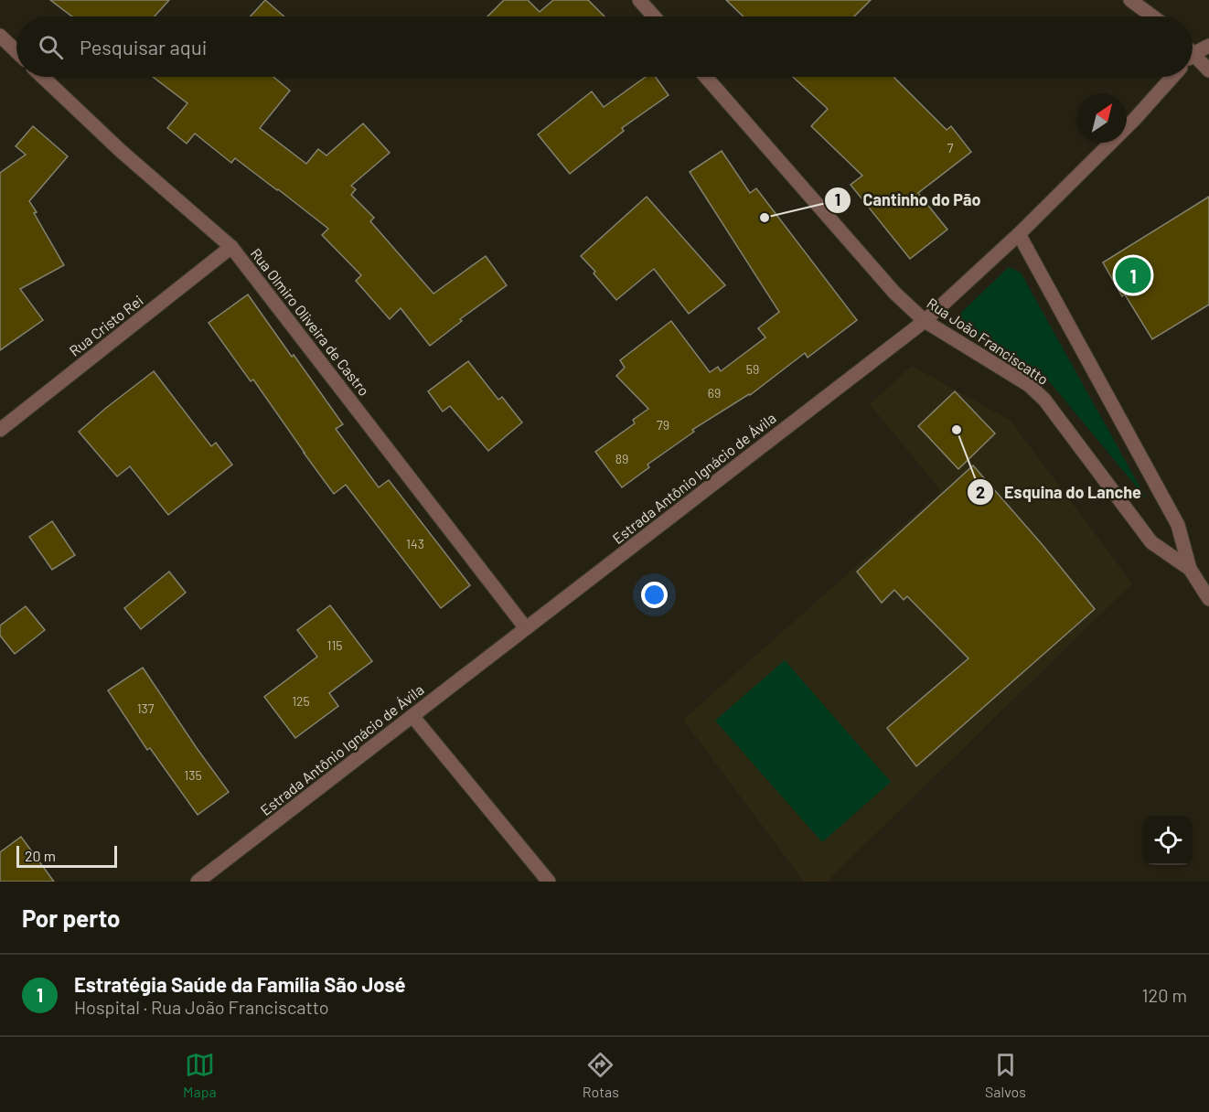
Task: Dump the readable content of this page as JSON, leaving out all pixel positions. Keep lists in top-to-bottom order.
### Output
{
  "streets": {
    "street": [
      "Rua Olmiro Oliveira de Castro",
      "Rua Cristo Rei",
      "Rua João Franciscatto",
      "Estrada Antônio Ignácio de Ávila"
    ]
  },
  "crossings": [
    ["Rua Olmiro Oliveira de Castro", "Rua Cristo Rei"],
    ["Rua Olmiro Oliveira de Castro", "Estrada Antônio Ignácio de Ávila"],
    ["Rua João Franciscatto", "Estrada Antônio Ignácio de Ávila"]
  ],
  "places": ["Cantinho do Pão", "Esquina do Lanche"],
  "house_numbers": [
    "7",
    "59",
    "69",
    "79",
    "89",
    "143",
    "115",
    "125",
    "137",
    "135"
  ],
  "scale_bar": "20 m",
  "north": "top right",
  "page": {
    "search": "Pesquisar aqui",
    "pins": "1",
    "scale": "20 m",
    "heading": "Por perto",
    "list": [
      {
        "mark": "1",
        "name": "Estratégia Saúde da Família São José",
        "note": "Hospital · Rua João Franciscatto",
        "value": "120 m"
      }
    ],
    "nav": ["Mapa", "Rotas", "Salvos"]
  }
}
